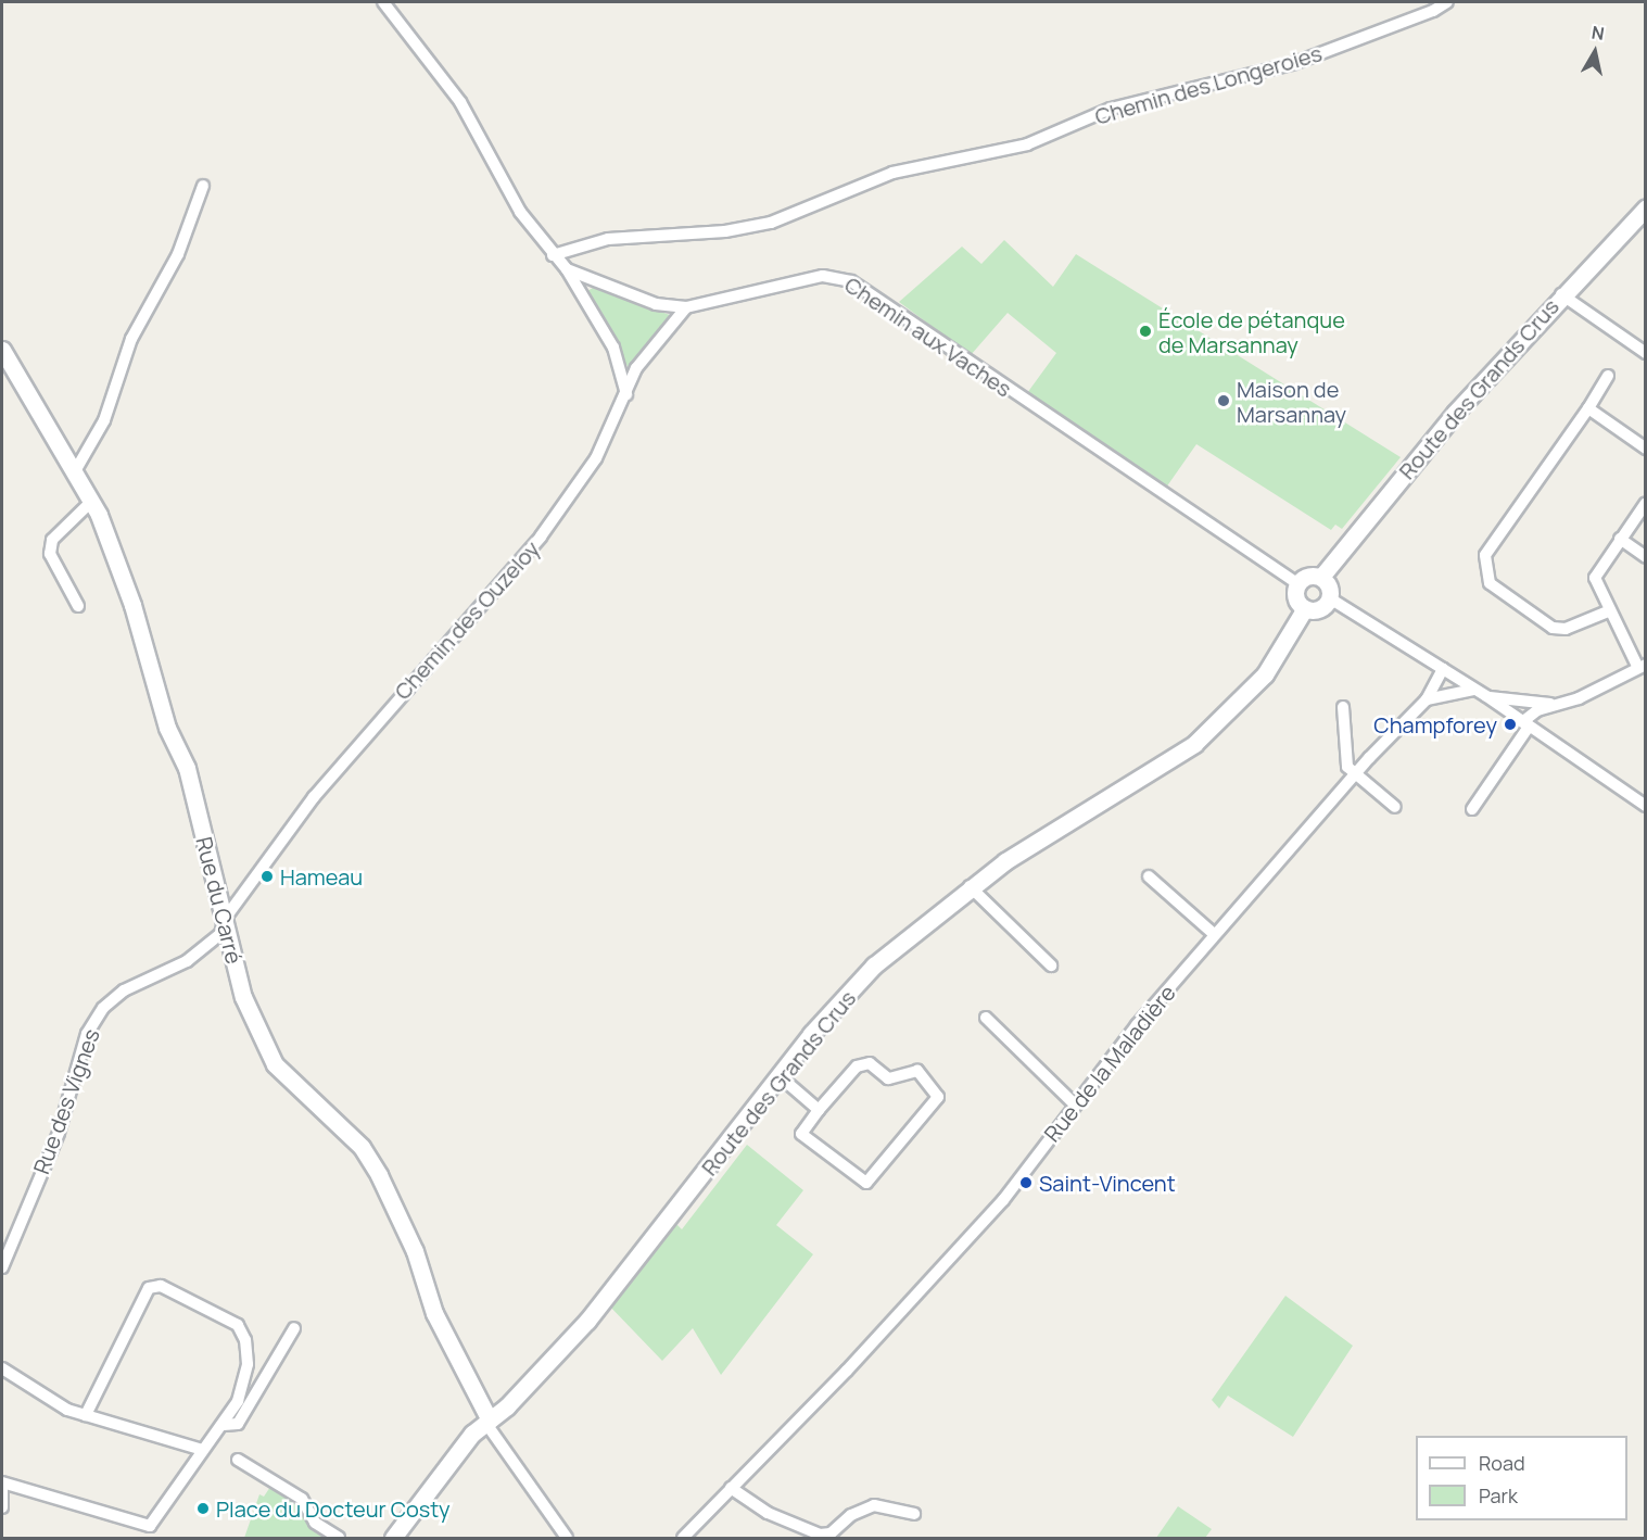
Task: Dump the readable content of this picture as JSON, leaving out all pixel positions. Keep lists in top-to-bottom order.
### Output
{
  "streets": {
    "street": [
      "Chemin des Longeroies",
      "Chemin aux Vaches",
      "Route des Grands Crus",
      "Chemin des Ouzeloy",
      "Rue du Carré",
      "Rue de la Maladière",
      "Rue des Vignes"
    ]
  },
  "crossings": [
    ["Chemin des Longeroies", "Chemin aux Vaches"],
    ["Chemin aux Vaches", "Route des Grands Crus"],
    ["Chemin aux Vaches", "Chemin des Ouzeloy"],
    ["Route des Grands Crus", "Rue du Carré"],
    ["Chemin des Ouzeloy", "Rue du Carré"],
    ["Chemin des Ouzeloy", "Rue des Vignes"],
    ["Rue du Carré", "Rue des Vignes"]
  ],
  "places": [
    "École de pétanque de Marsannay",
    "Maison de Marsannay",
    "Champforey",
    "Hameau",
    "Saint-Vincent",
    "Place du Docteur Costy"
  ],
  "legend": ["Road", "Park"],
  "north": "top"
}
